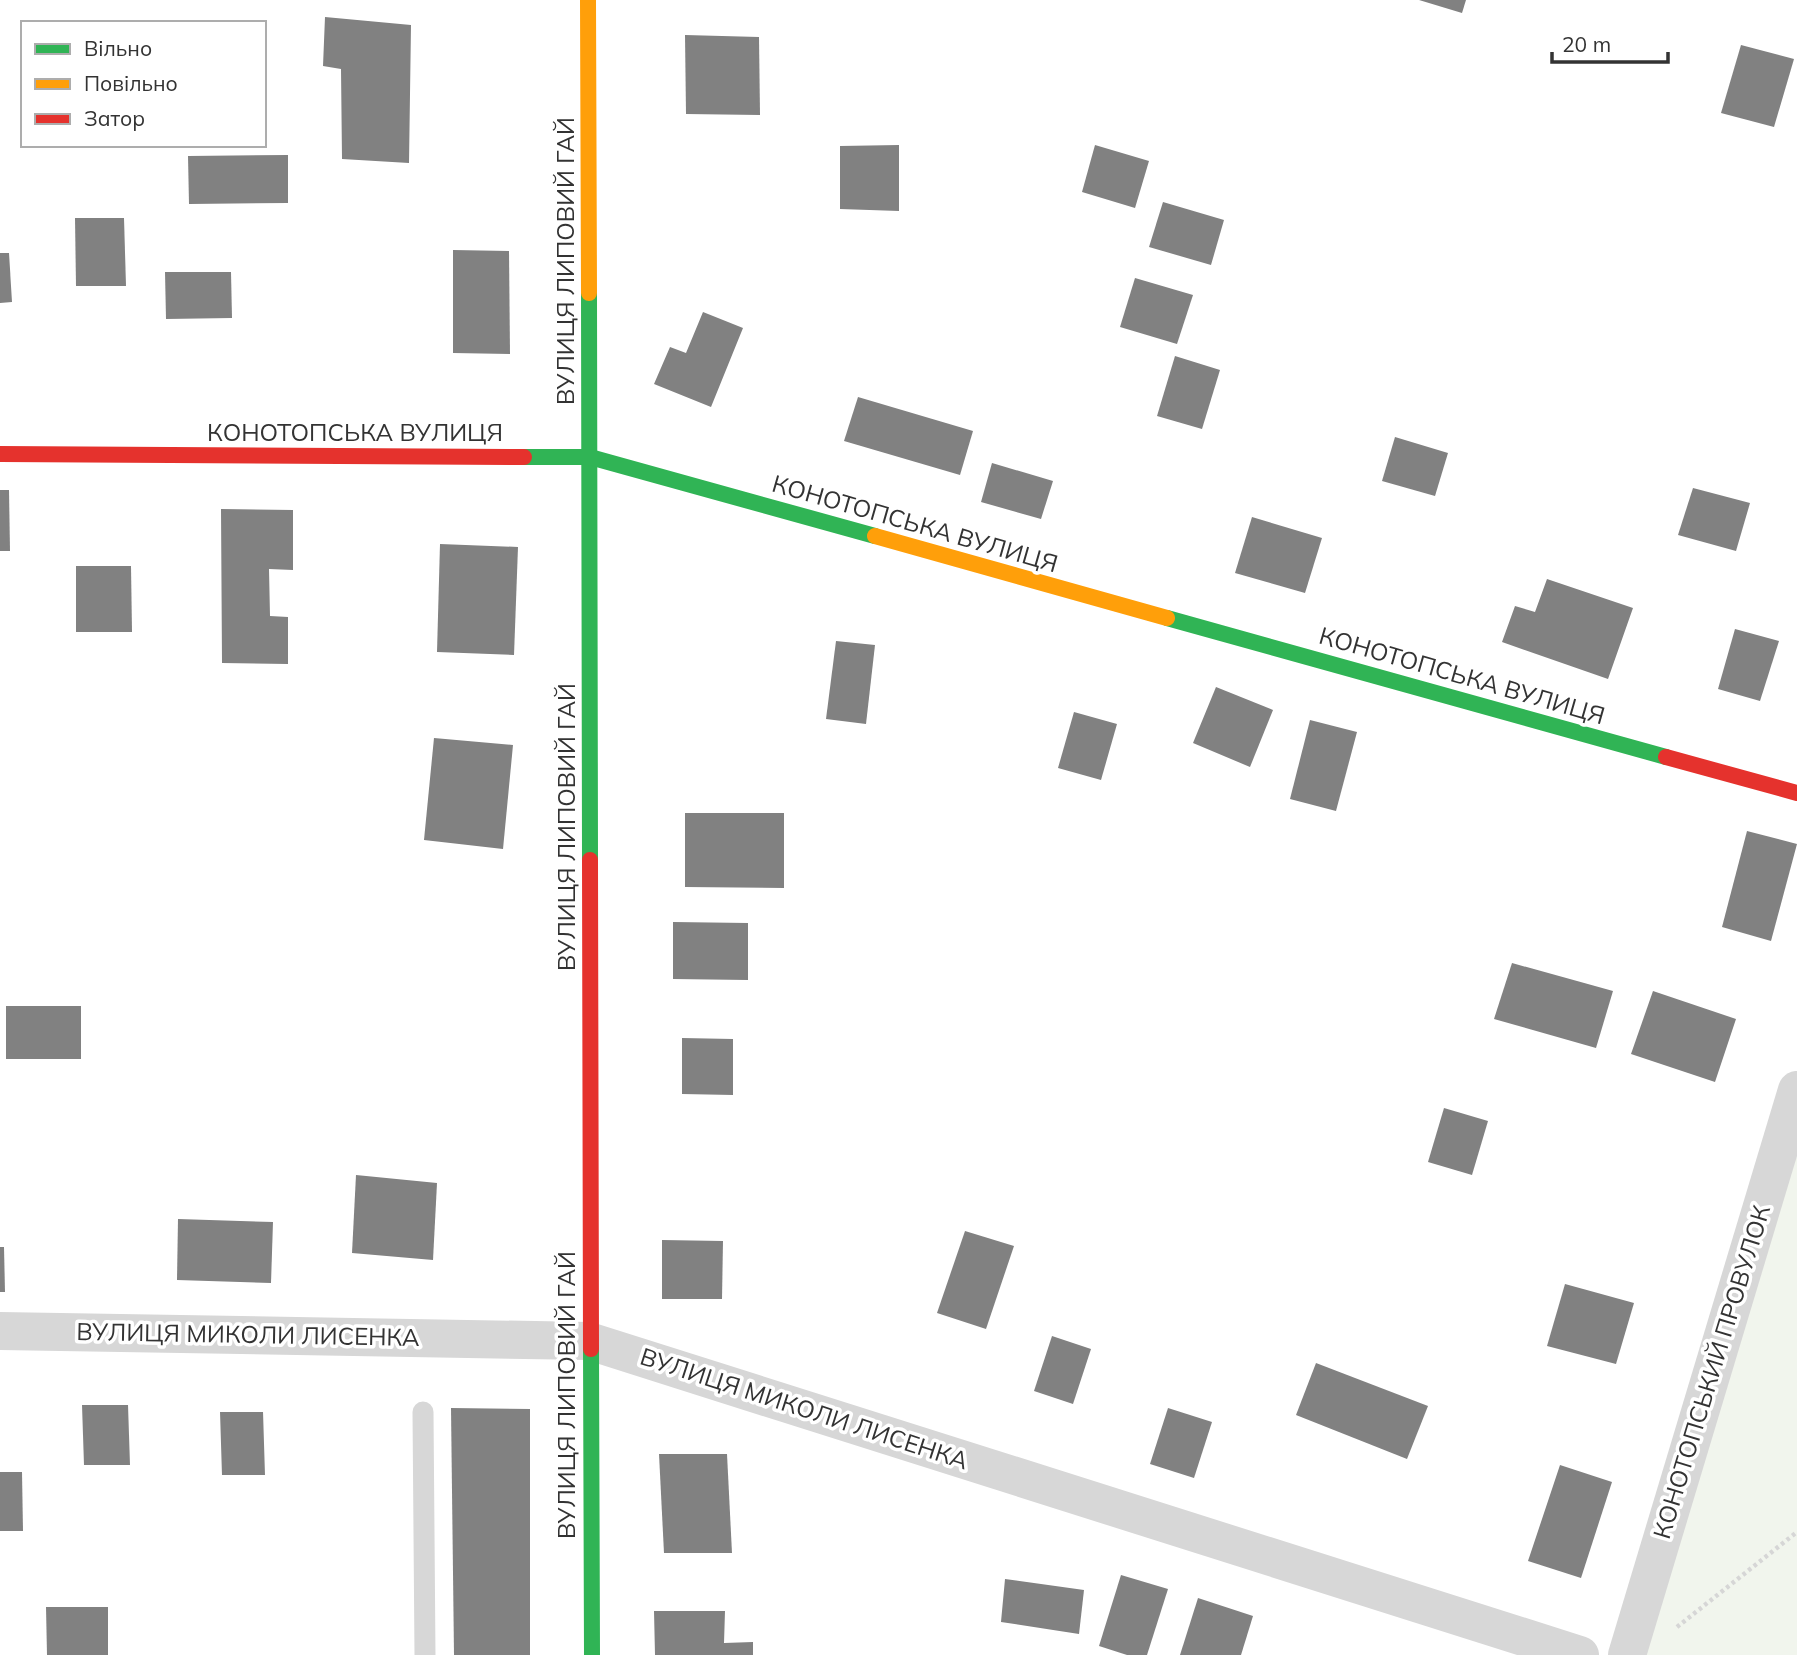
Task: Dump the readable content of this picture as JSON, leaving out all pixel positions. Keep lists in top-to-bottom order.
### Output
{
  "streets": {
    "street": [
      "ВУЛИЦЯ ЛИПОВИЙ ГАЙ",
      "КОНОТОПСЬКА ВУЛИЦЯ",
      "ВУЛИЦЯ МИКОЛИ ЛИСЕНКА",
      "КОНОТОПСЬКИЙ ПРОВУЛОК"
    ]
  },
  "crossings": [
    ["ВУЛИЦЯ ЛИПОВИЙ ГАЙ", "КОНОТОПСЬКА ВУЛИЦЯ"],
    ["ВУЛИЦЯ ЛИПОВИЙ ГАЙ", "ВУЛИЦЯ МИКОЛИ ЛИСЕНКА"]
  ],
  "legend": ["Вільно", "Повільно", "Затор"],
  "scale_bar": "20 m"
}
